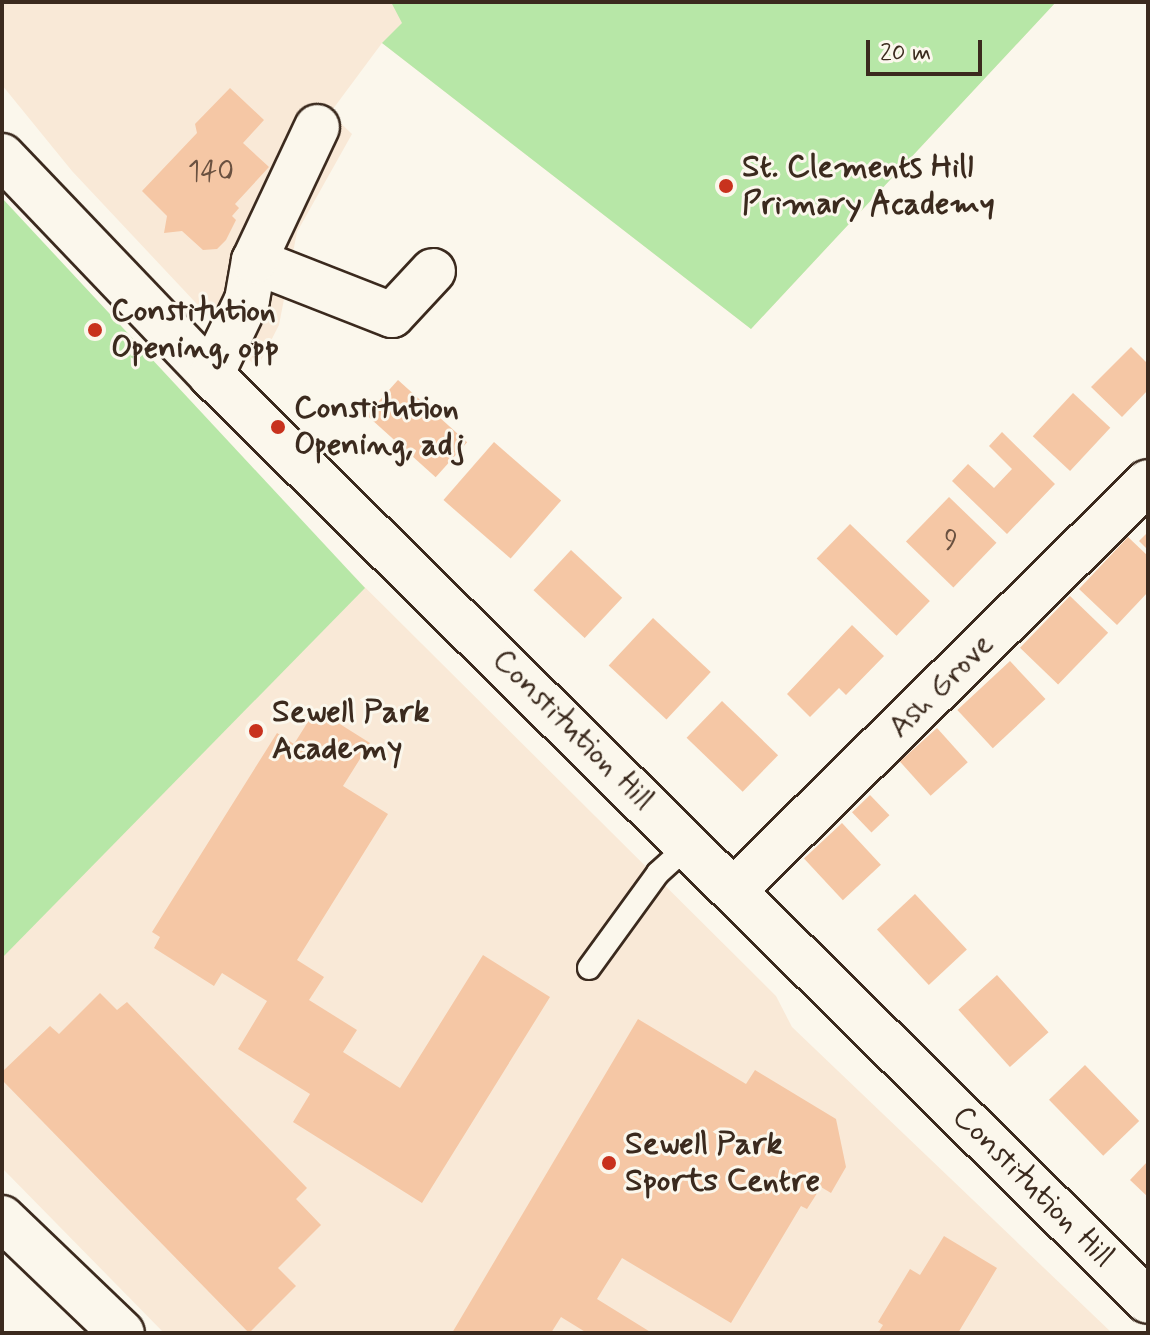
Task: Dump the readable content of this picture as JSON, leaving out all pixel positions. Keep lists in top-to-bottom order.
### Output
{
  "streets": {
    "main road": ["Ash Grove", "Constitution Hill"]
  },
  "crossings": [
    ["Ash Grove", "Constitution Hill"]
  ],
  "places": [
    "St. Clements Hill Primary Academy",
    "Constitution Opening, opp",
    "Constitution Opening, adj",
    "Sewell Park Academy",
    "Sewell Park Sports Centre"
  ],
  "house_numbers": ["140", "9"],
  "scale_bar": "20 m"
}
